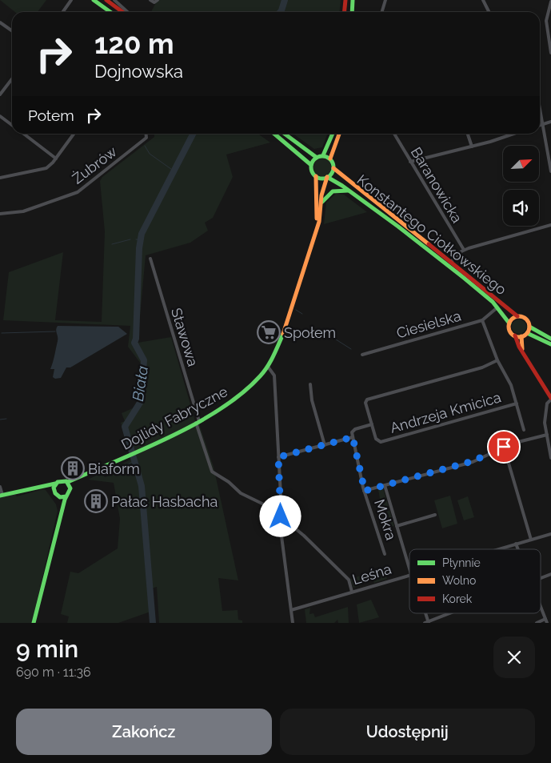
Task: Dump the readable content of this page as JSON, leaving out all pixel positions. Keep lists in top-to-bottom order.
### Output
{
  "streets": {
    "main road": ["Konstantego Ciołkowskiego", "Dojlidy Fabryczne"],
    "street": [
      "Żubrów",
      "Baranowicka",
      "Ciesielska",
      "Stawowa",
      "Andrzeja Kmicica",
      "Mokra",
      "Leśna"
    ]
  },
  "crossings": [
    ["Konstantego Ciołkowskiego", "Ciesielska"],
    ["Stawowa", "Dojlidy Fabryczne"],
    ["Stawowa", "Leśna"]
  ],
  "water": ["Biała"],
  "places": {
    "supermarket": ["Społem"],
    "building": ["Biaform", "Pałac Hasbacha"]
  },
  "legend": ["Płynnie", "Wolno", "Korek"],
  "north": "top right",
  "page": {
    "turn": ["120 m", "Dojnowska"],
    "then": "Potem",
    "heading": ["9 min", "690 m · 11:36"],
    "buttons": ["Zakończ", "Udostępnij"]
  }
}
